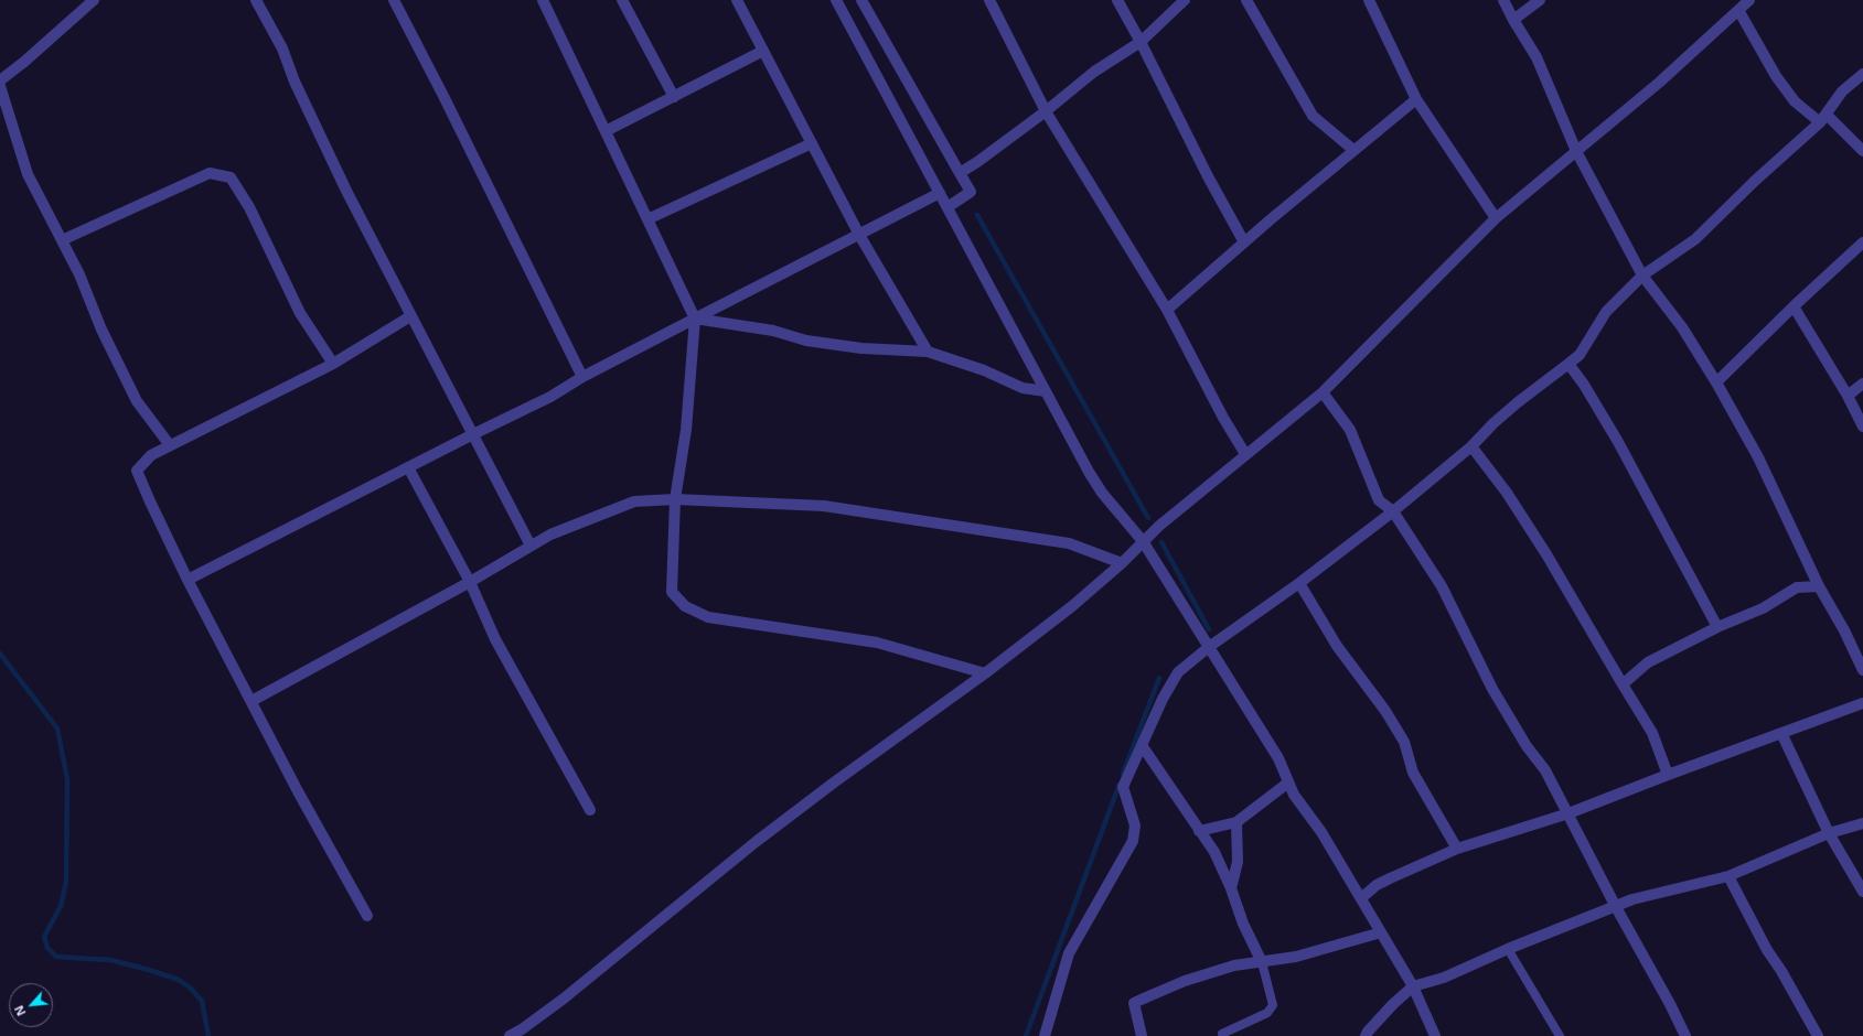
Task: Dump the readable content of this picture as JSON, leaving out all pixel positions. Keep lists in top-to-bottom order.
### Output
{
  "north": "bottom left"
}
